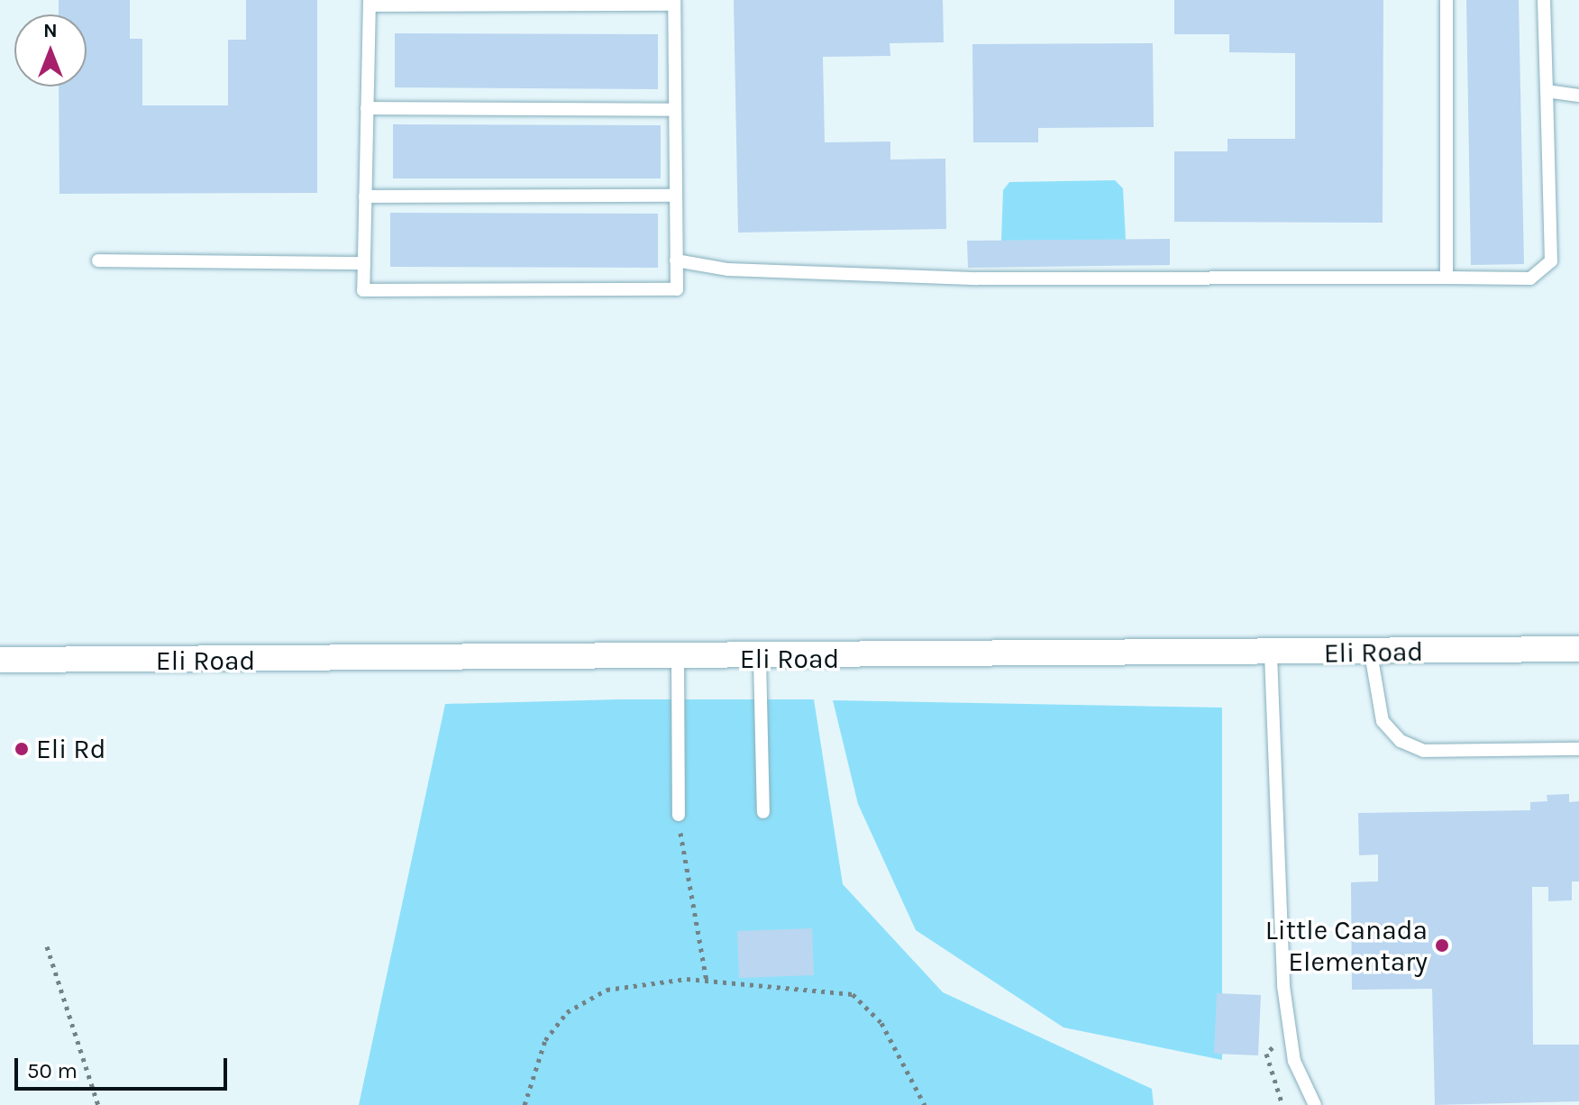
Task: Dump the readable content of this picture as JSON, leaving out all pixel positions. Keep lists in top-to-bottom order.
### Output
{
  "streets": {
    "street": ["Eli Road"]
  },
  "places": ["Eli Rd", "Little Canada Elementary"],
  "scale_bar": "50 m",
  "north": "top"
}
